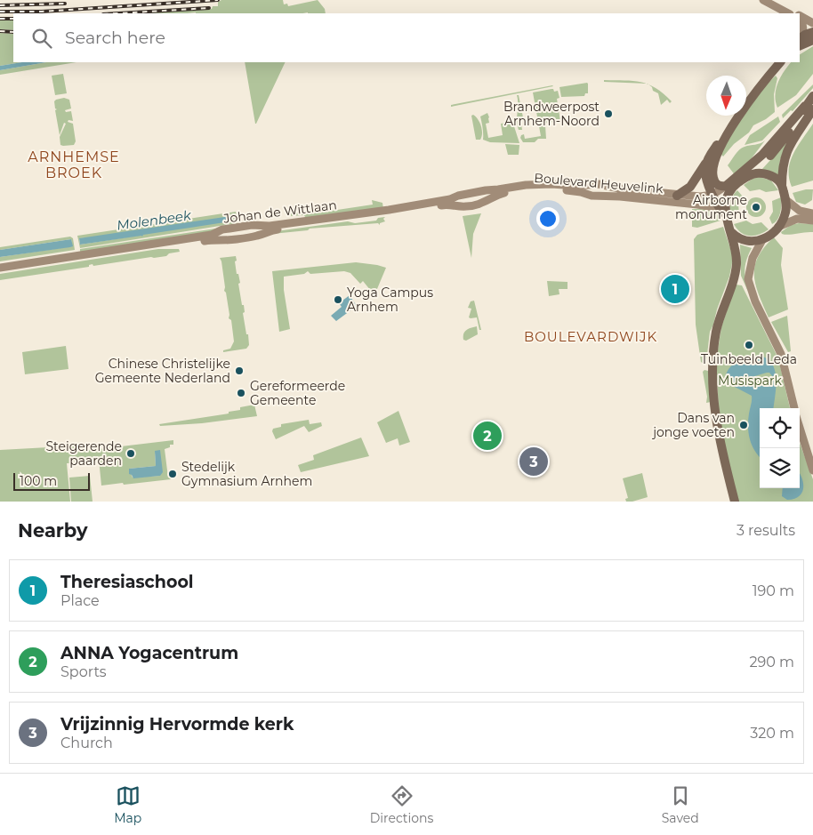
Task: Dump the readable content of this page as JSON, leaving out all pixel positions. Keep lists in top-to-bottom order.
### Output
{
  "streets": {
    "main road": ["Boulevard Heuvelink", "Johan de Wittlaan"]
  },
  "crossings": [
    ["Boulevard Heuvelink", "Johan de Wittlaan"]
  ],
  "districts": ["ARNHEMSE BROEK", "BOULEVARDWIJK"],
  "water": ["Molenbeek"],
  "parks": ["Musispark"],
  "places": [
    "Brandweerpost Arnhem-Noord",
    "Airborne monument",
    "Yoga Campus Arnhem",
    "Tuinbeeld Leda",
    "Chinese Christelijke Gemeente Nederland",
    "Gereformeerde Gemeente",
    "Dans van jonge voeten",
    "Steigerende paarden",
    "Stedelijk Gymnasium Arnhem"
  ],
  "scale_bar": "100 m",
  "north": "bottom",
  "page": {
    "search": "Search here",
    "pins": ["1", "2", "3"],
    "scale": "100 m",
    "heading": ["Nearby", "3 results"],
    "list": [
      {
        "mark": "1",
        "name": "Theresiaschool",
        "note": "Place",
        "value": "190 m"
      },
      {
        "mark": "2",
        "name": "ANNA Yogacentrum",
        "note": "Sports",
        "value": "290 m"
      },
      {
        "mark": "3",
        "name": "Vrijzinnig Hervormde kerk",
        "note": "Church",
        "value": "320 m"
      }
    ],
    "nav": ["Map", "Directions", "Saved"]
  }
}
